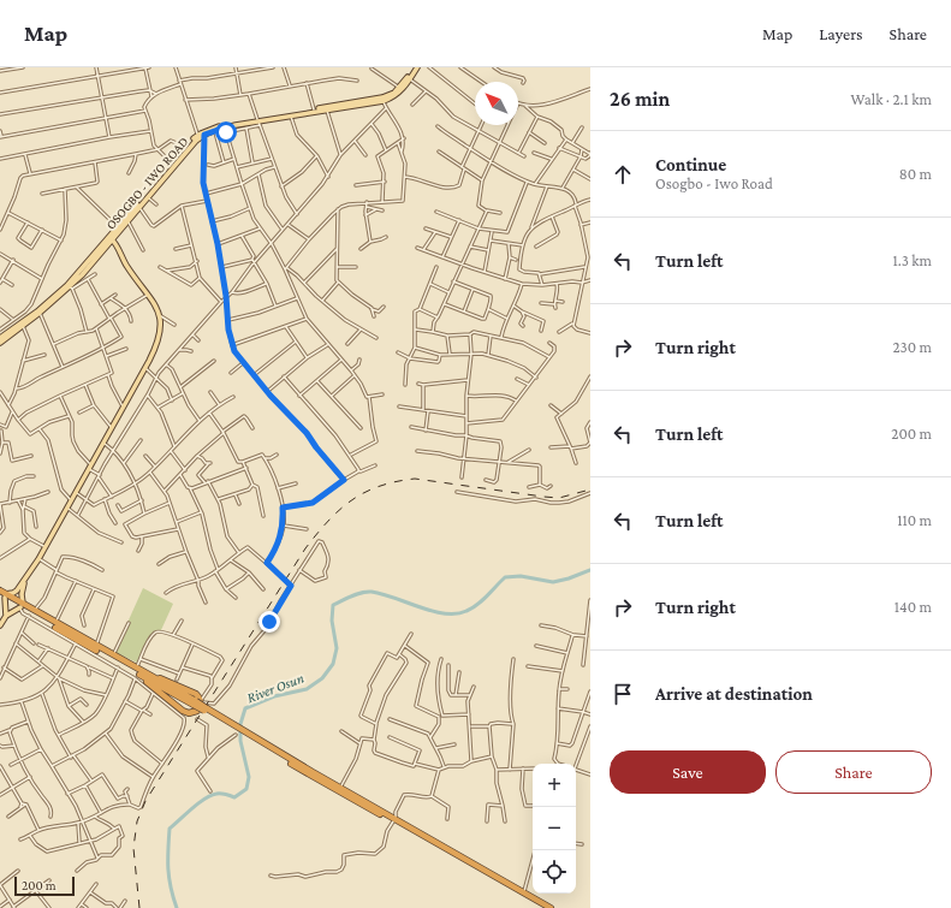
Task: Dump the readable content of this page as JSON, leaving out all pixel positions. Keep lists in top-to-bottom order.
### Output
{
  "streets": {
    "main road": ["OSOGBO - IWO ROAD"]
  },
  "water": ["River Osun"],
  "scale_bar": "200 m",
  "north": "top left",
  "page": {
    "header": "Map",
    "nav": ["Map", "Layers", "Share"],
    "heading": ["26 min", "Walk · 2.1 km"],
    "list": [
      ["Continue", "Osogbo - Iwo Road", "80 m"],
      ["Turn left", "1.3 km"],
      ["Turn right", "230 m"],
      ["Turn left", "200 m"],
      ["Turn left", "110 m"],
      ["Turn right", "140 m"],
      "Arrive at destination"
    ],
    "buttons": ["Save", "Share"],
    "map_buttons": ["+", "−"],
    "scale": "200 m"
  }
}
